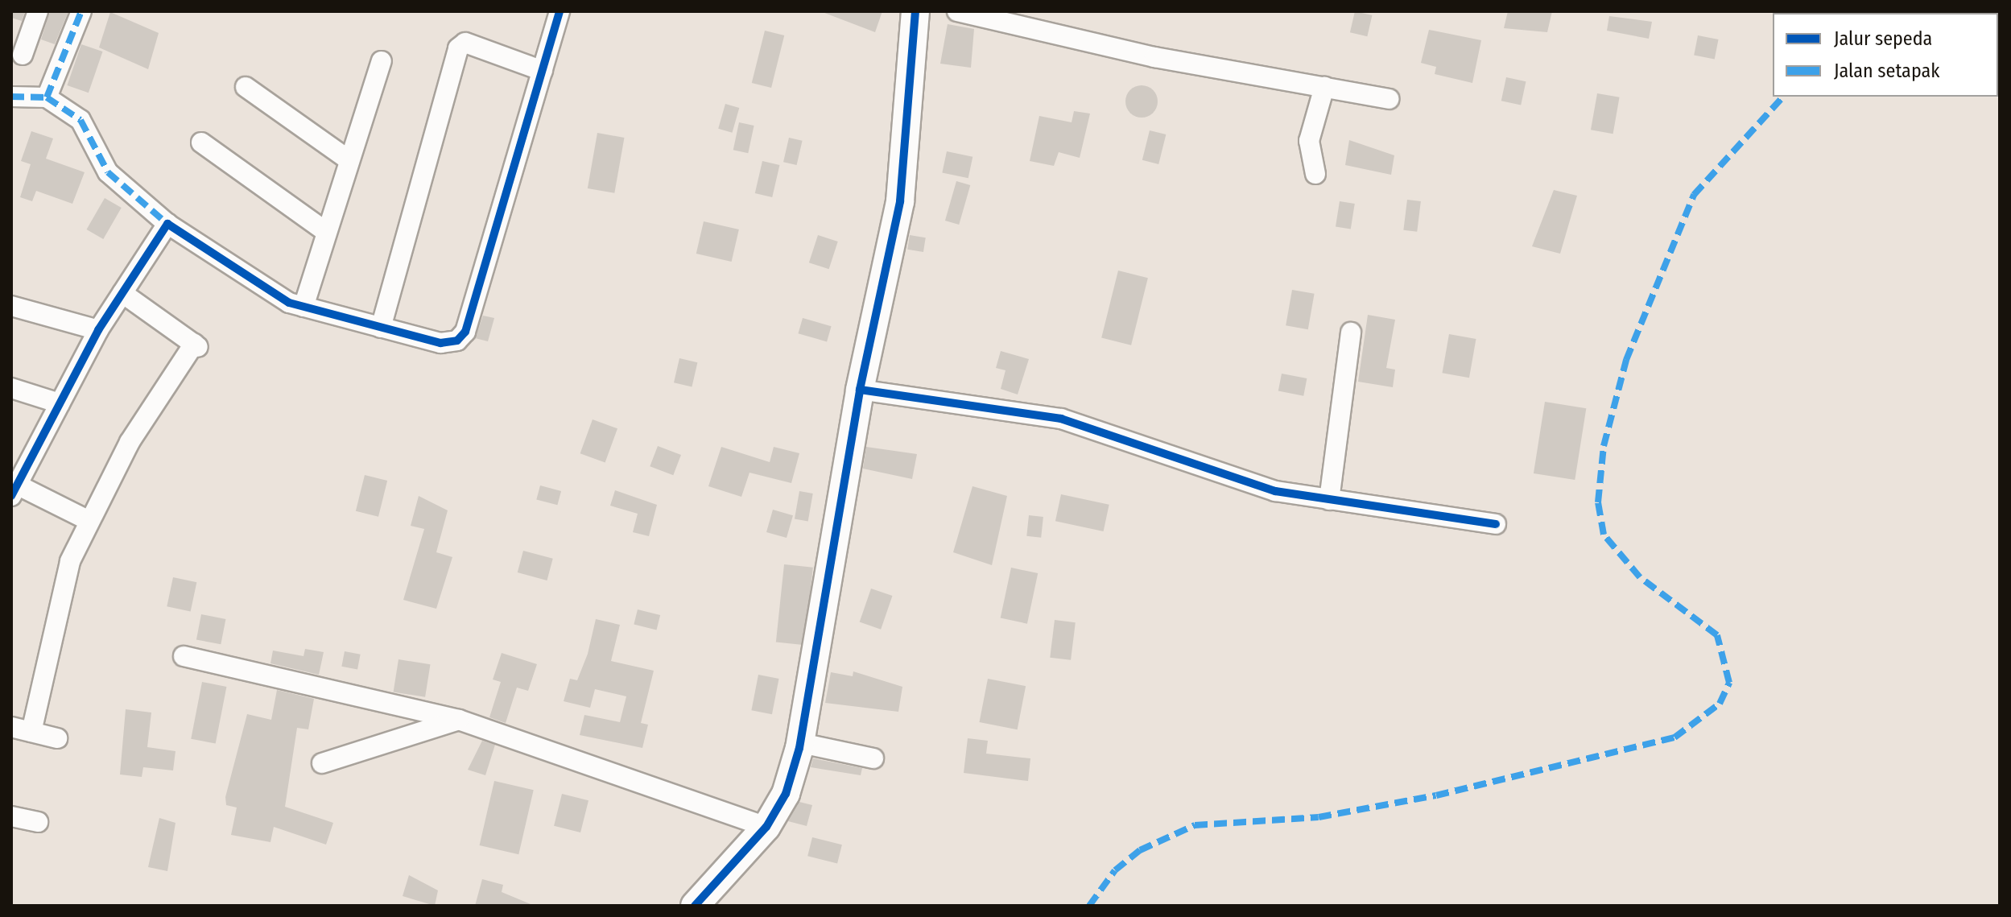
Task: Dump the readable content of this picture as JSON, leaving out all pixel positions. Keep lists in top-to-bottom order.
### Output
{
  "legend": ["Jalur sepeda", "Jalan setapak"]
}
